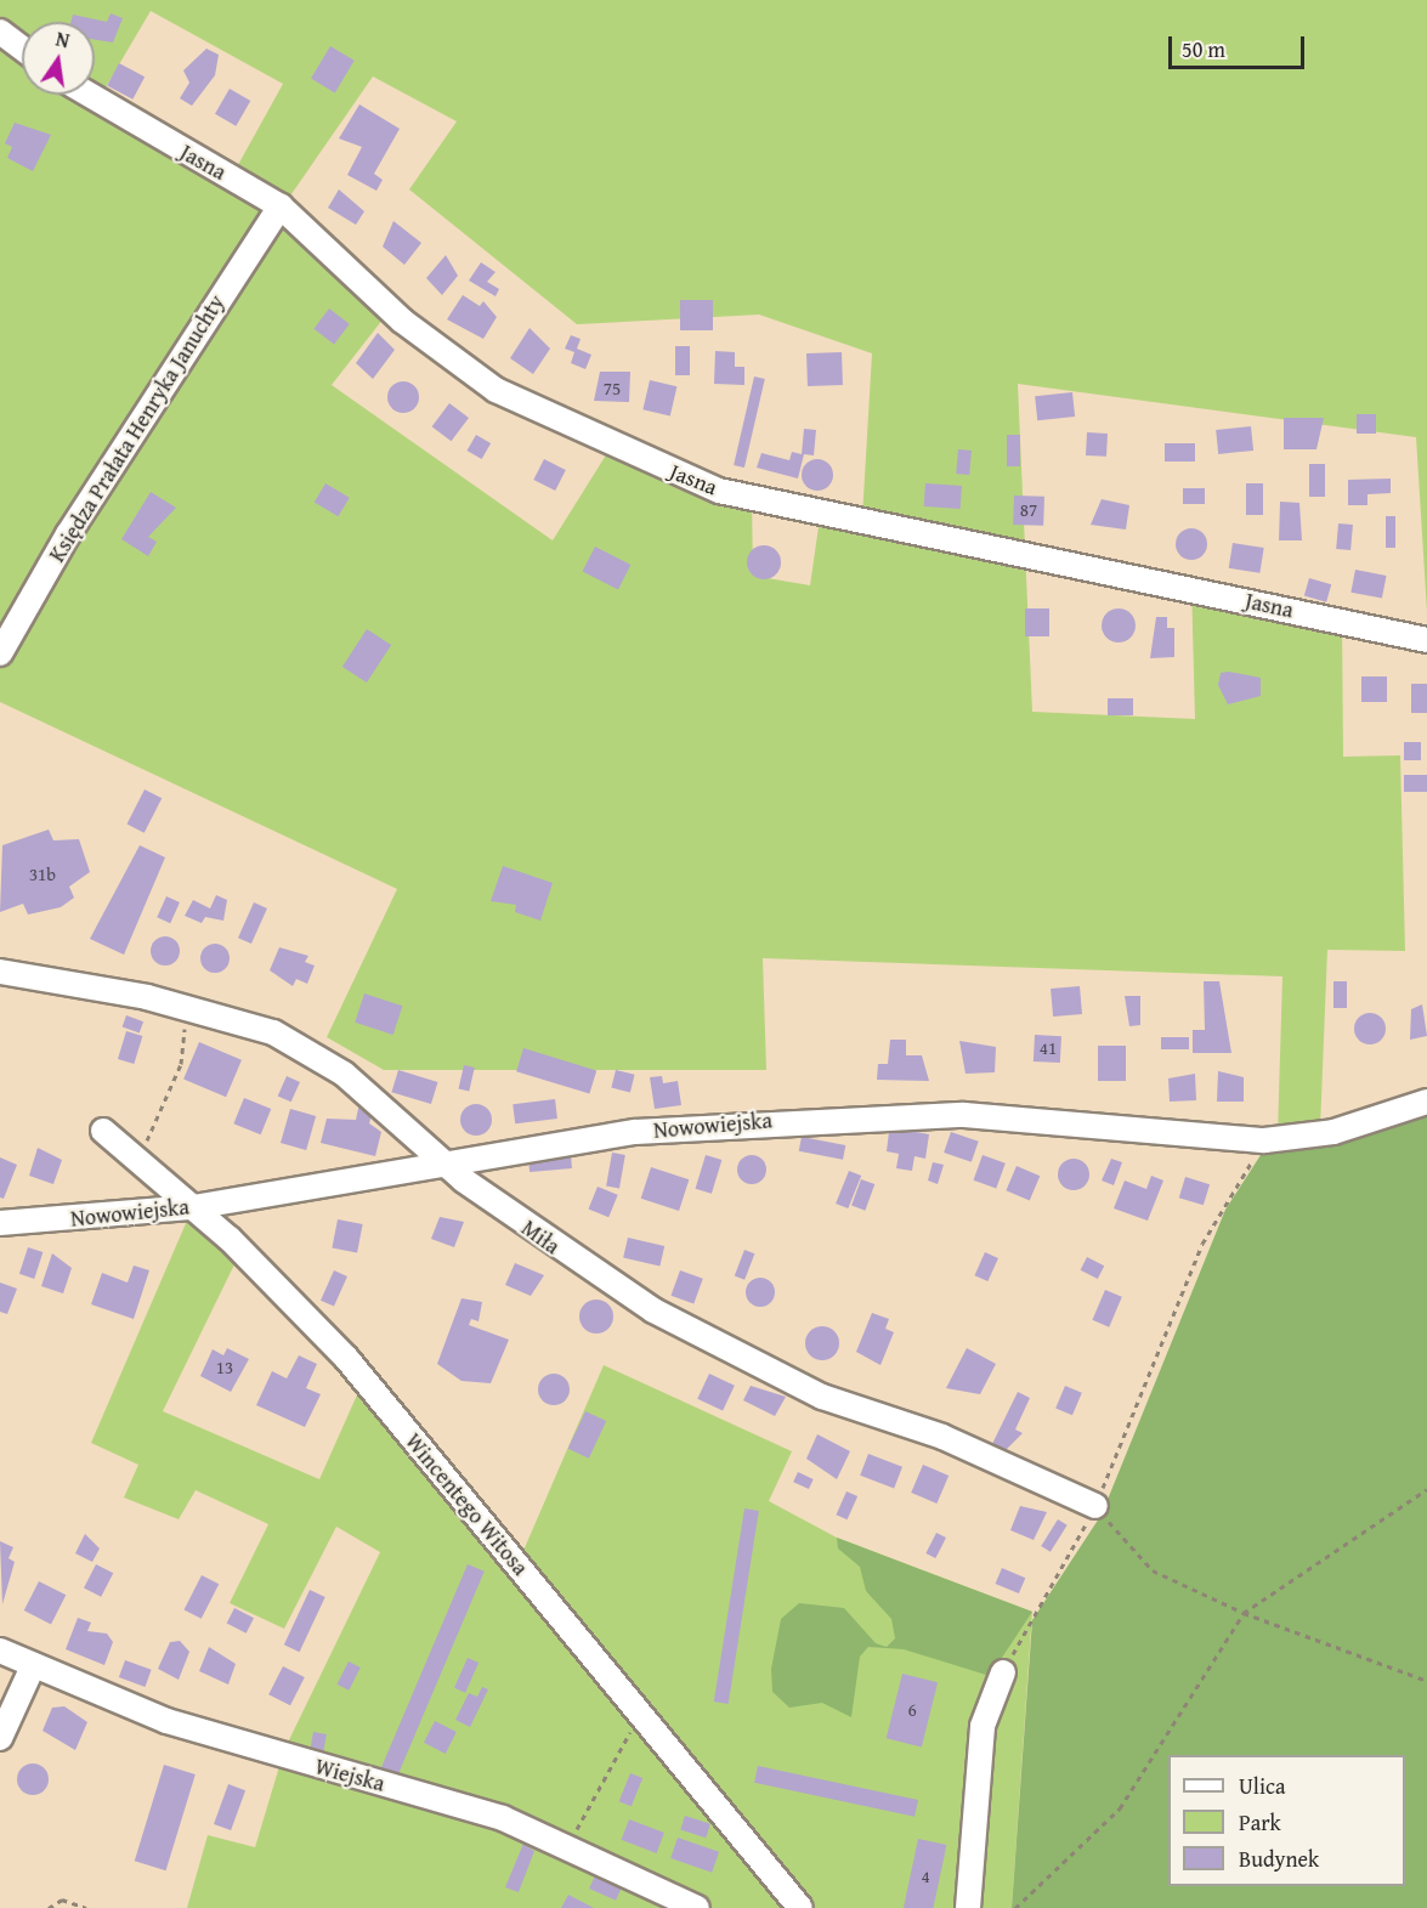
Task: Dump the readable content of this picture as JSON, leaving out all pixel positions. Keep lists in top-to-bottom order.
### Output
{
  "streets": {
    "street": [
      "Jasna",
      "Księdza Prałata Henryka Januchty",
      "Nowowiejska",
      "Miła",
      "Wincentego Witosa",
      "Wiejska"
    ]
  },
  "crossings": [
    ["Jasna", "Księdza Prałata Henryka Januchty"],
    ["Nowowiejska", "Miła"],
    ["Nowowiejska", "Wincentego Witosa"]
  ],
  "house_numbers": [
    "75",
    "87",
    "31b",
    "41",
    "13",
    "6",
    "4"
  ],
  "legend": ["Ulica", "Park", "Budynek"],
  "scale_bar": "50 m",
  "north": "top"
}
